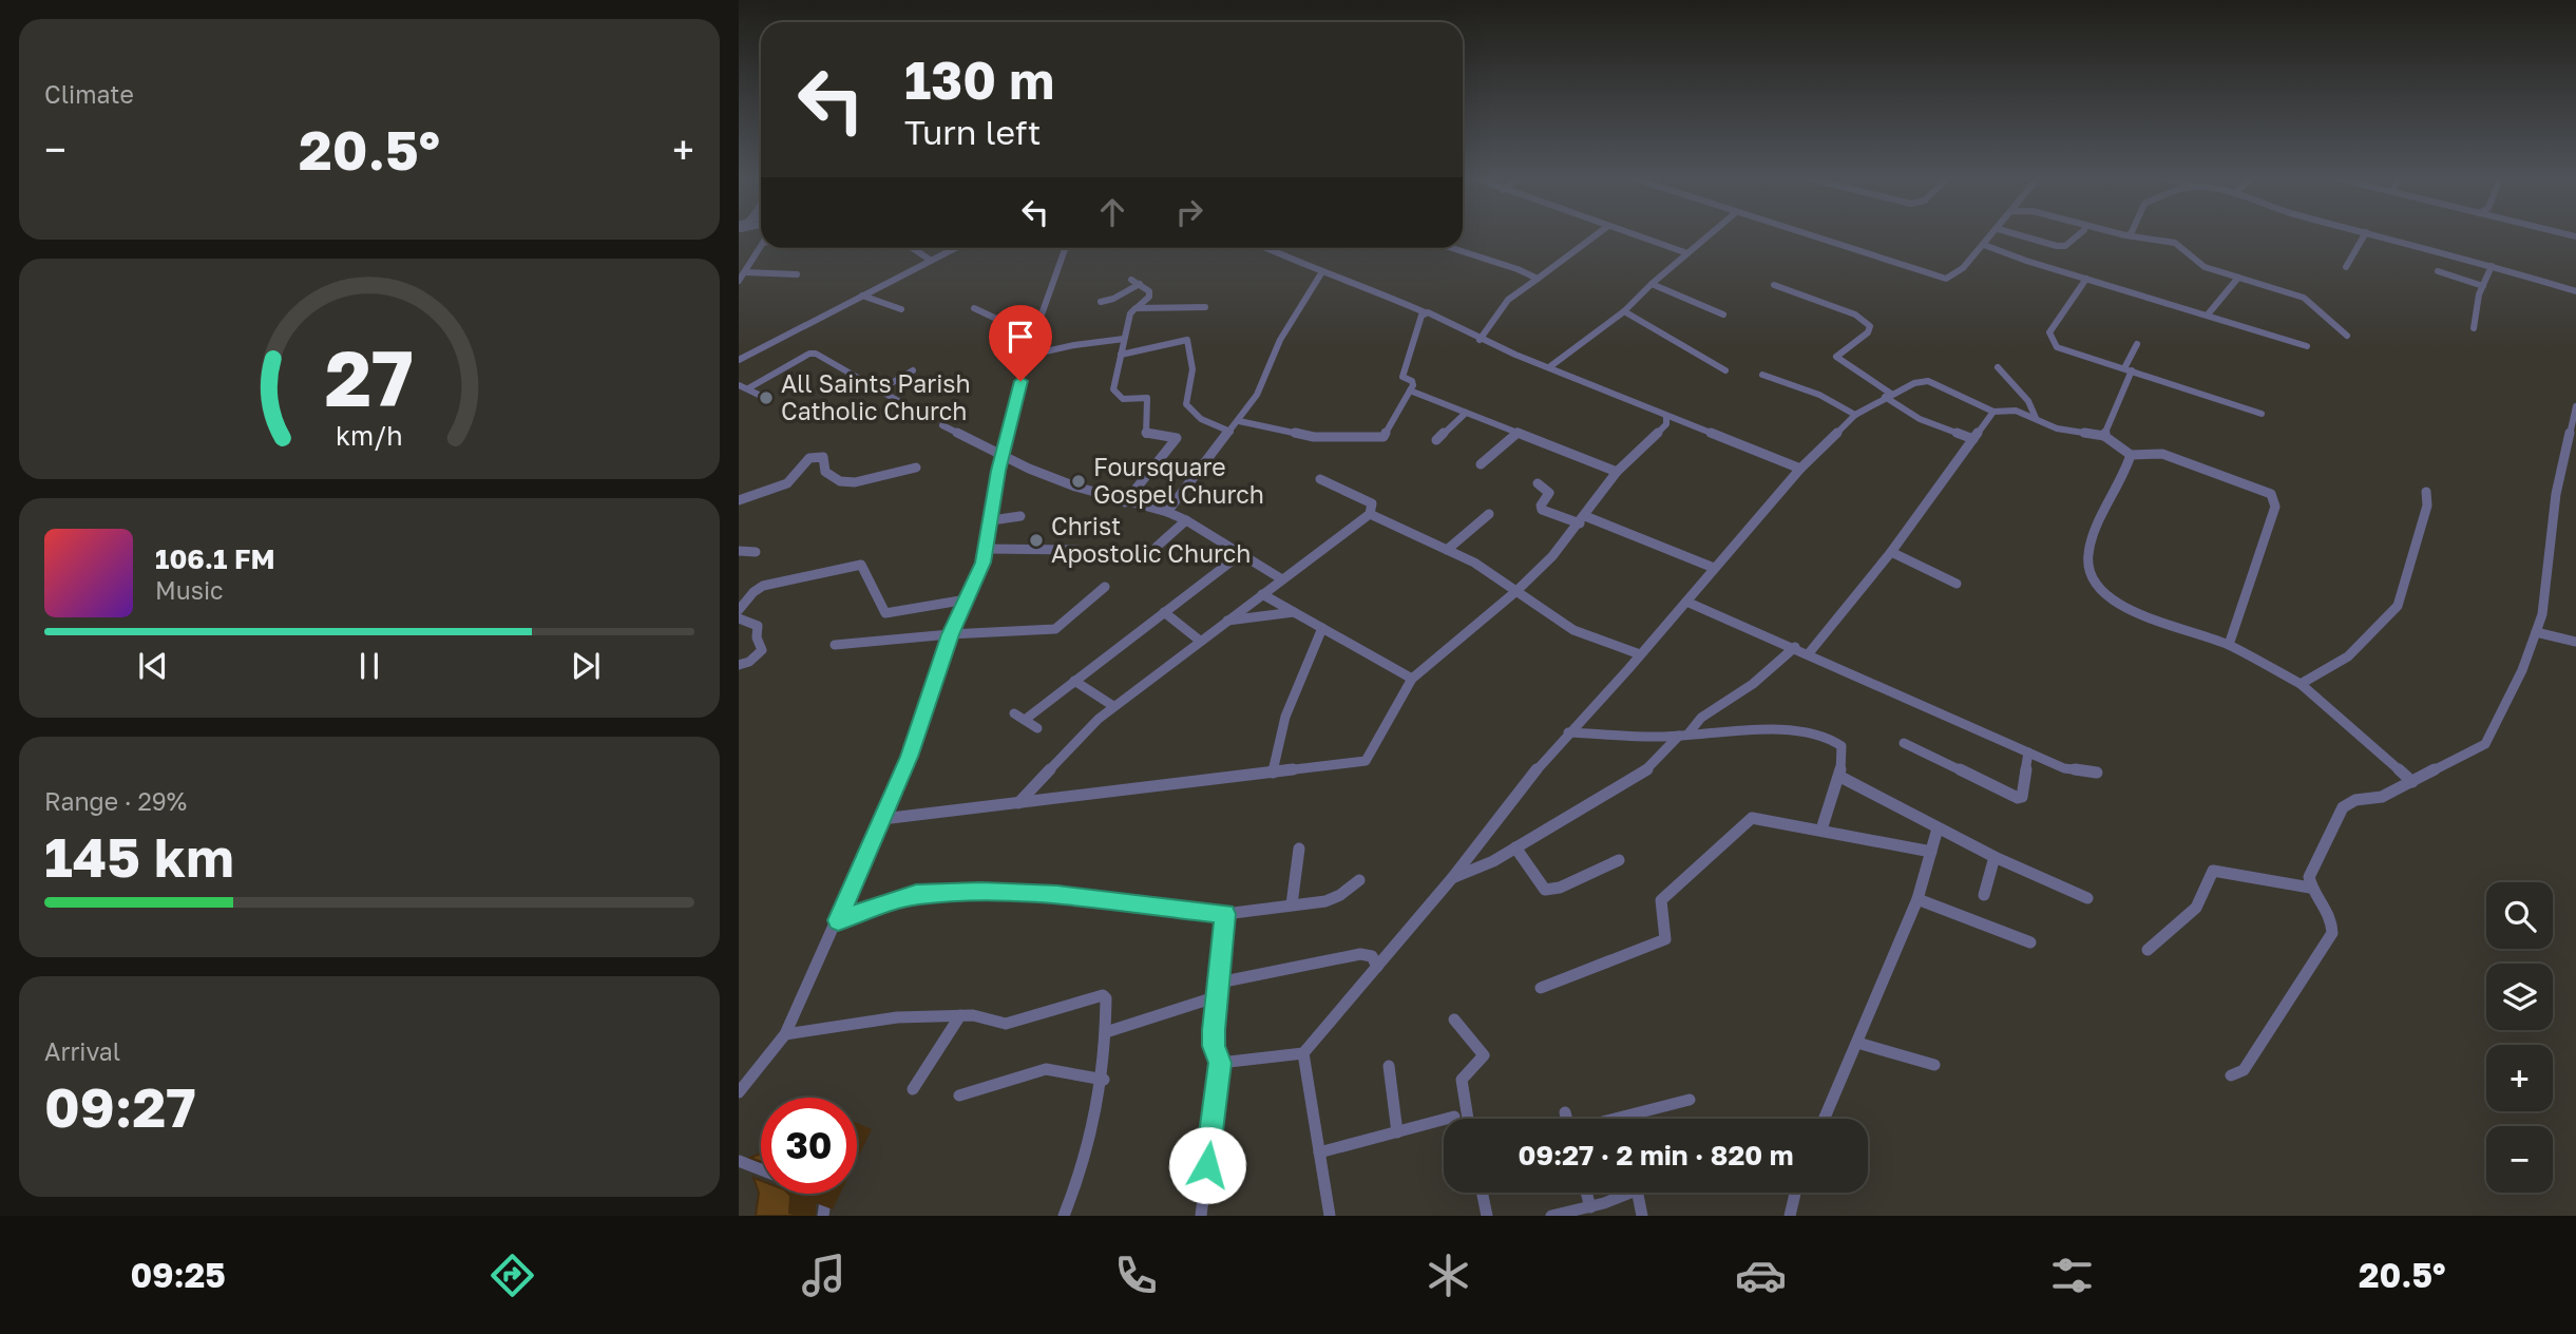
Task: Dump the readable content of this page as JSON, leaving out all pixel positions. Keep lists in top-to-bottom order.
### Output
{
  "places": ["All Saints Parish Catholic Church", "Foursquare Gospel Church", "Christ Apostolic Church"],
  "page": {
    "tile": [
      "Climate",
      ["Range · 29%", "145 km"],
      ["Arrival", "09:27"]
    ],
    "turn": ["130 m", "Turn left"],
    "heat": ["−", "20.5°", "+"],
    "song": ["106.1 FM", "Music"],
    "map_buttons": ["+", "−"],
    "limit": "30",
    "trip": "09:27 · 2 min · 820 m",
    "tabs": ["09:25", "20.5°"],
    "gauge": ["27", "km/h"]
  }
}
